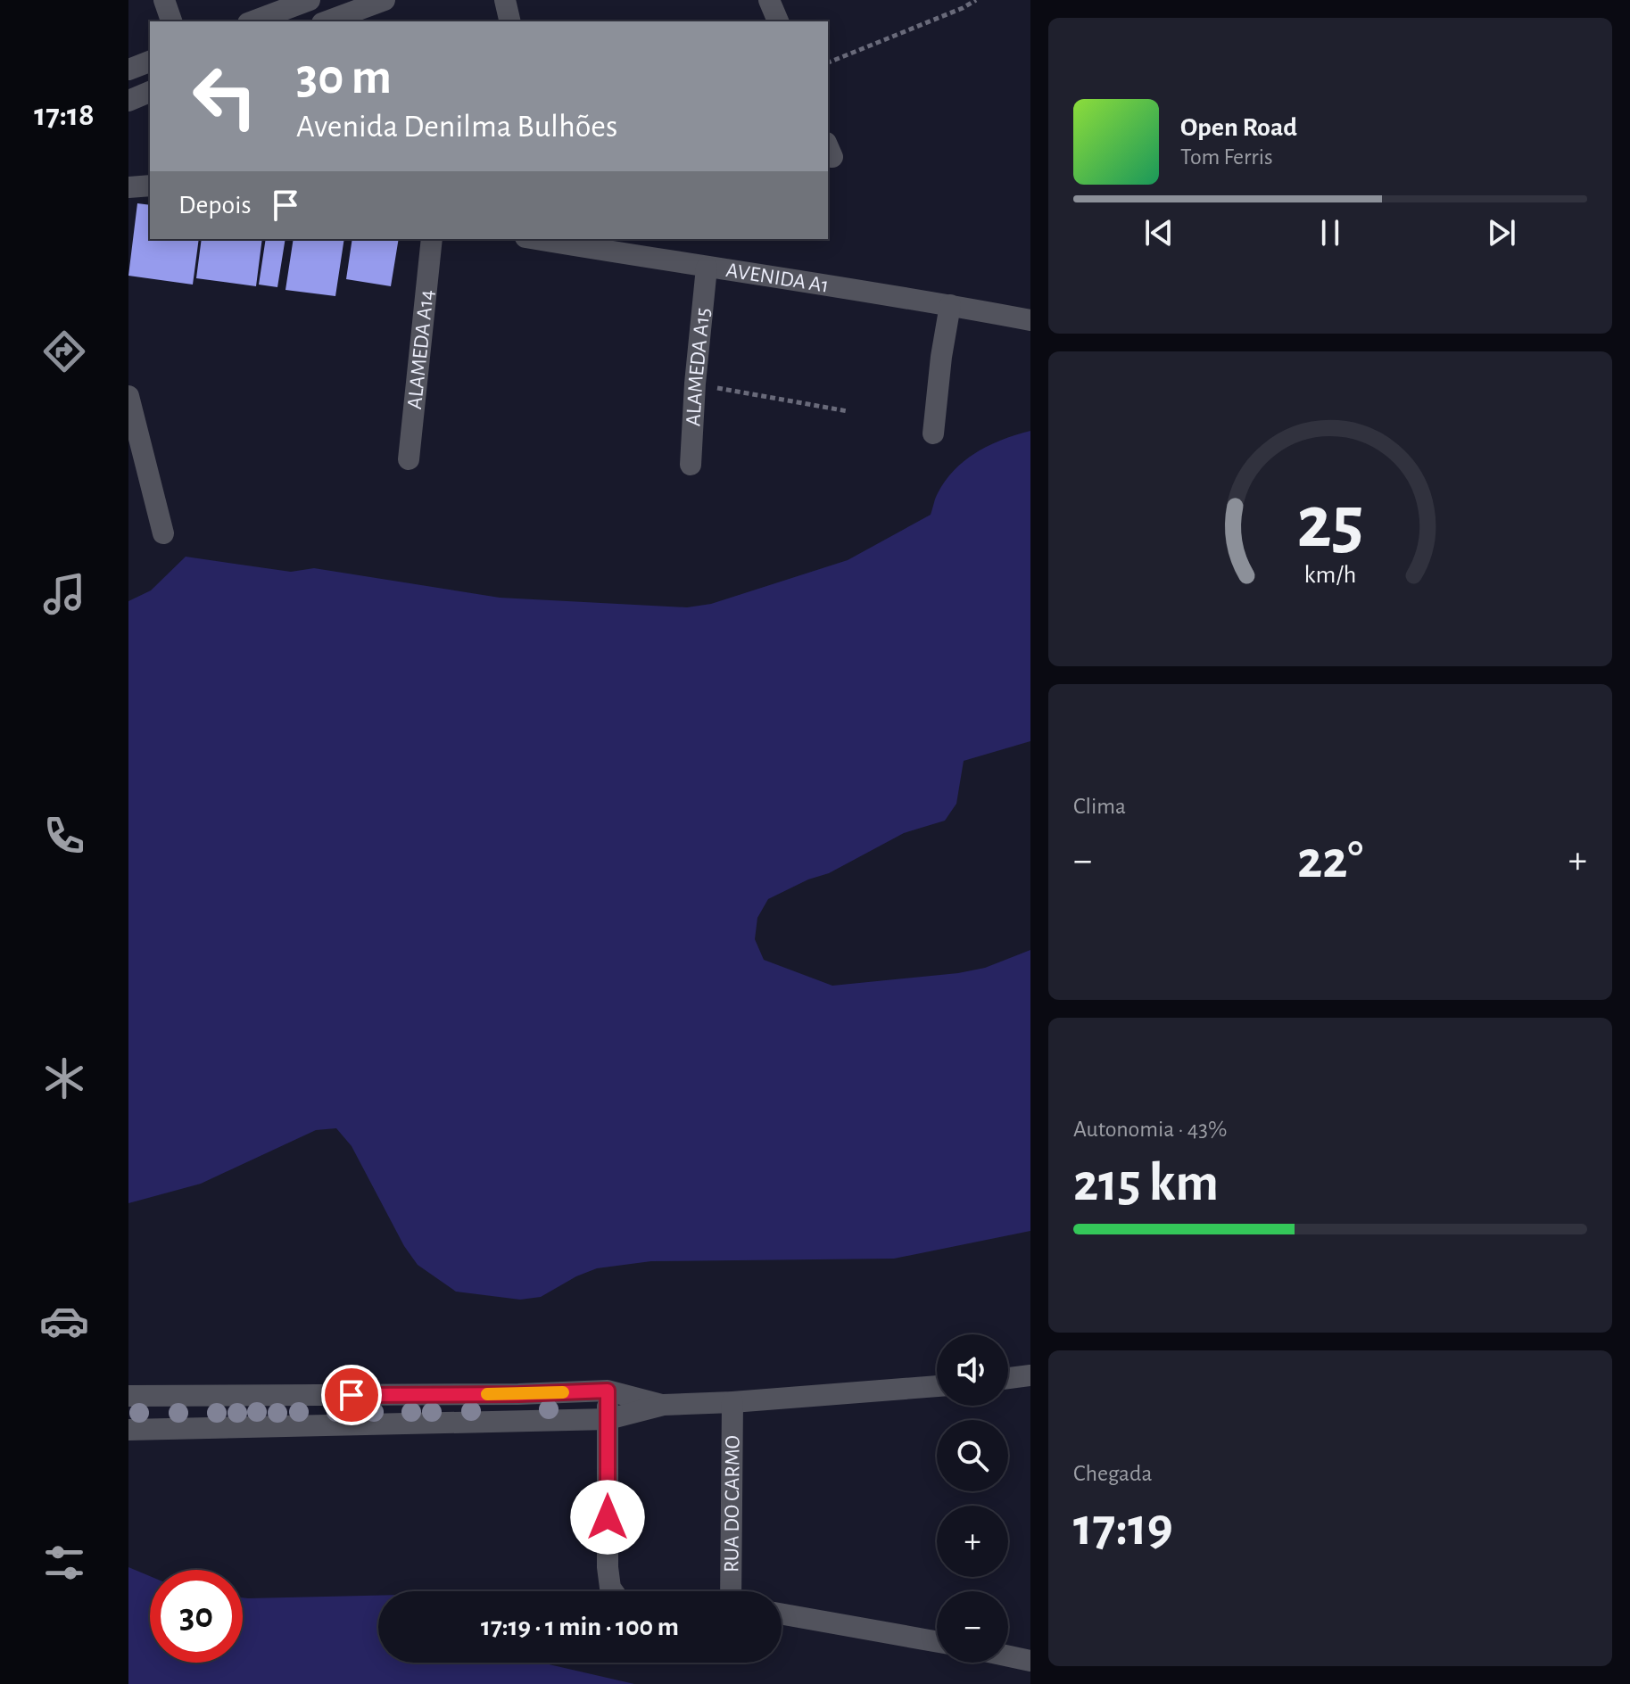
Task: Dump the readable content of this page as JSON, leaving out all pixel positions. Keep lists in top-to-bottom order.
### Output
{
  "streets": {
    "street": [
      "AVENIDA A1",
      "ALAMEDA A14",
      "ALAMEDA A15",
      "RUA DO CARMO"
    ]
  },
  "crossings": [
    ["AVENIDA A1", "ALAMEDA A15"]
  ],
  "page": {
    "tabs": "17:18",
    "turn": ["30 m", "Avenida Denilma Bulhões"],
    "song": ["Open Road", "Tom Ferris"],
    "then": "Depois",
    "tile": [
      "Clima",
      ["Autonomia · 43%", "215 km"],
      ["Chegada", "17:19"]
    ],
    "heat": ["−", "22°", "+"],
    "map_buttons": ["+", "−"],
    "limit": "30",
    "trip": "17:19 · 1 min · 100 m",
    "gauge": ["25", "km/h"]
  }
}
